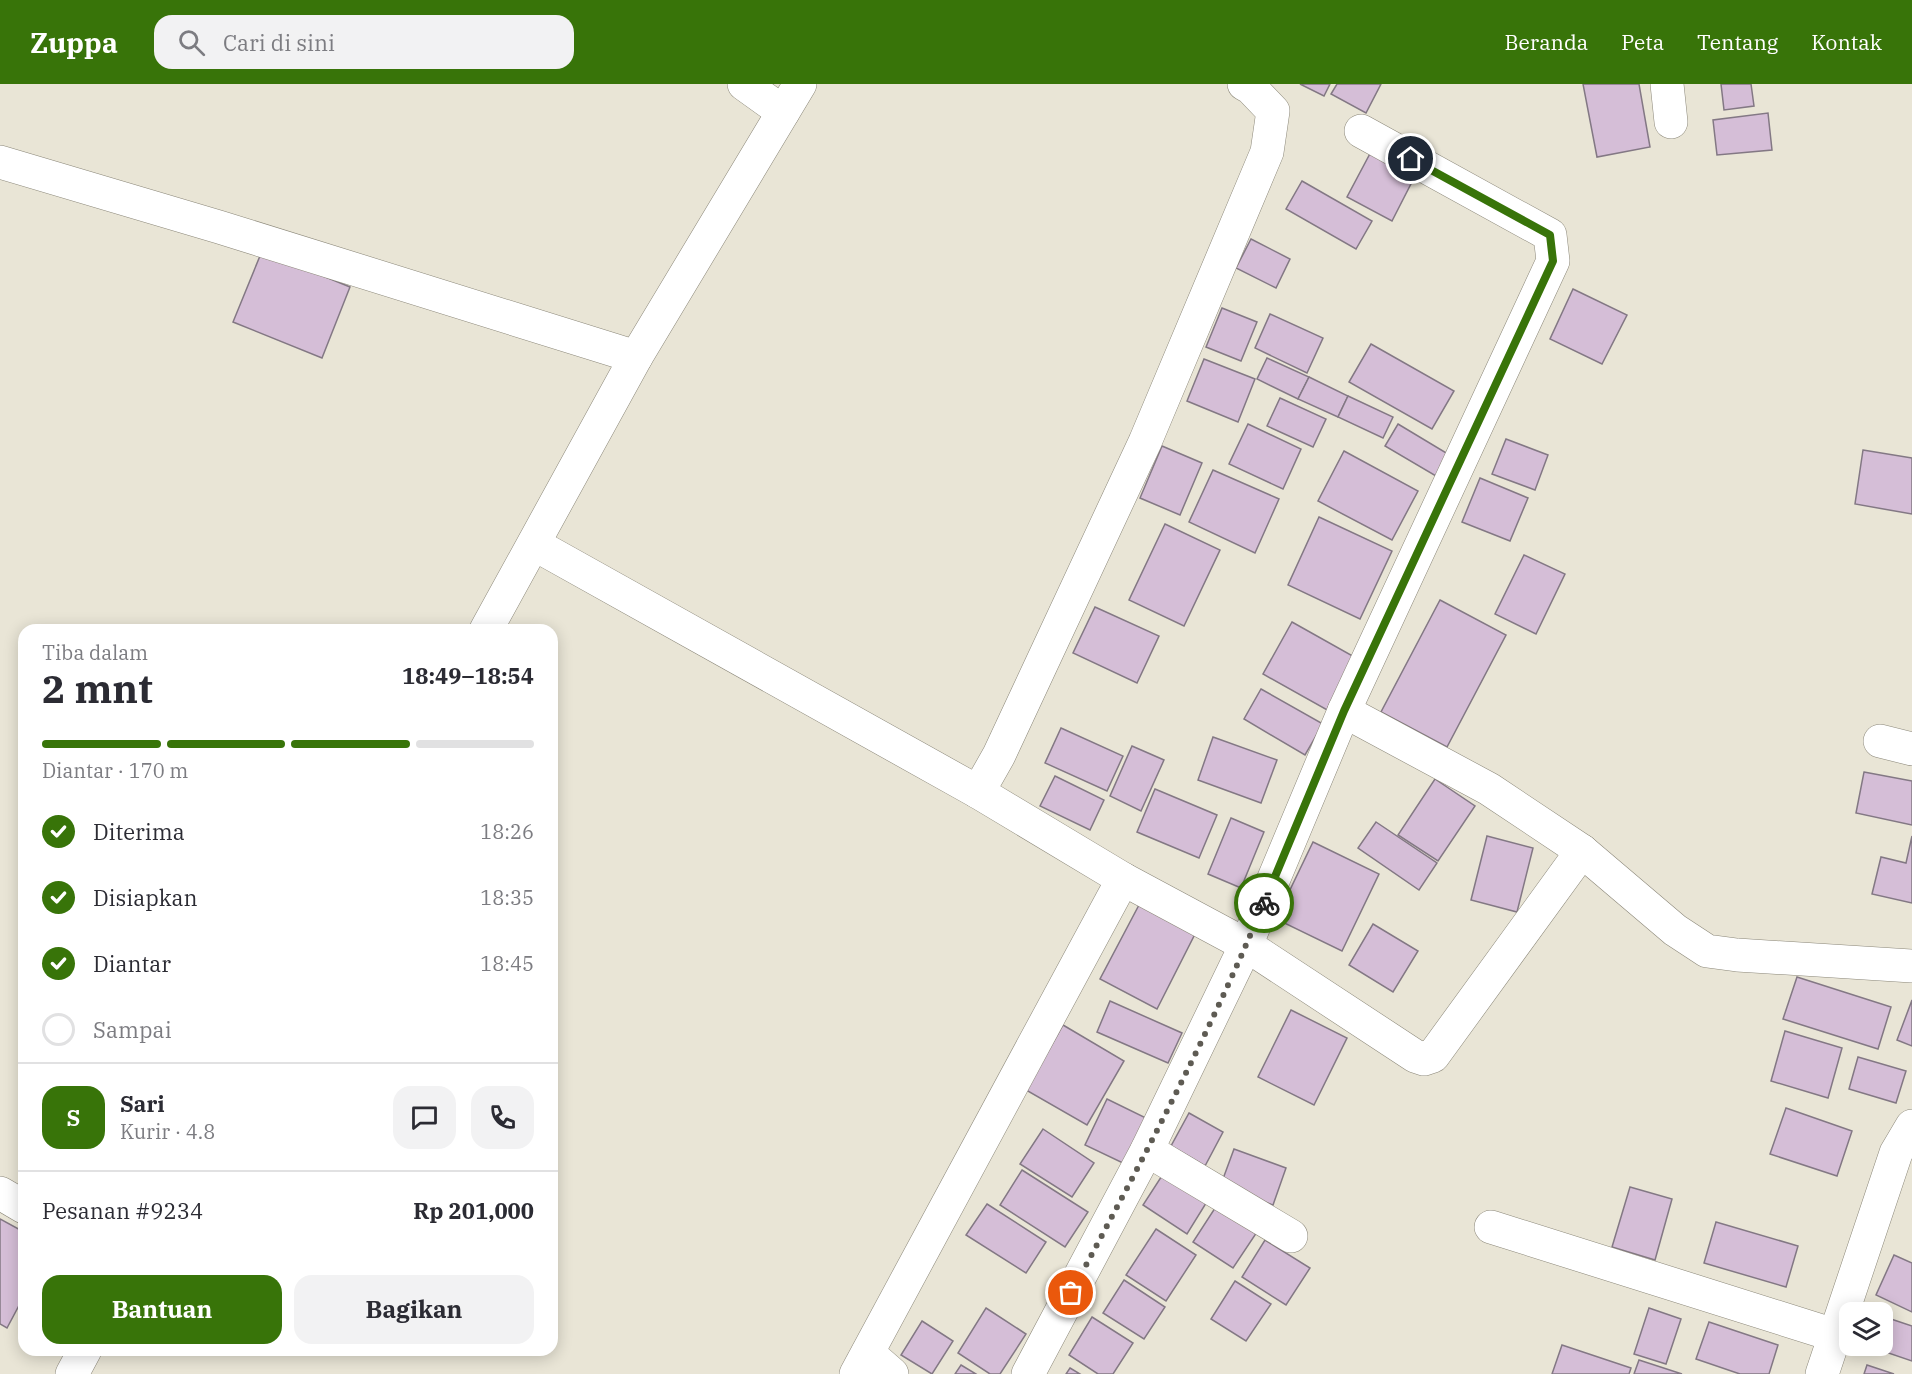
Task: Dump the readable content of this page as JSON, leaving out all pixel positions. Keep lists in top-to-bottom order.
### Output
{
  "page": {
    "header": "Zuppa",
    "search": "Cari di sini",
    "nav": [
      "Beranda",
      "Peta",
      "Tentang",
      "Kontak"
    ],
    "heading": ["2 mnt", "Tiba dalam", "18:49–18:54"],
    "panel": [
      "Sari",
      "Kurir · 4.8",
      "Pesanan #9234",
      "Rp 201,000"
    ],
    "bar": "Diantar · 170 m",
    "list": [
      ["Diterima", "18:26"],
      ["Disiapkan", "18:35"],
      ["Diantar", "18:45"],
      "Sampai"
    ],
    "round": "S",
    "buttons": ["Bantuan", "Bagikan"]
  }
}
